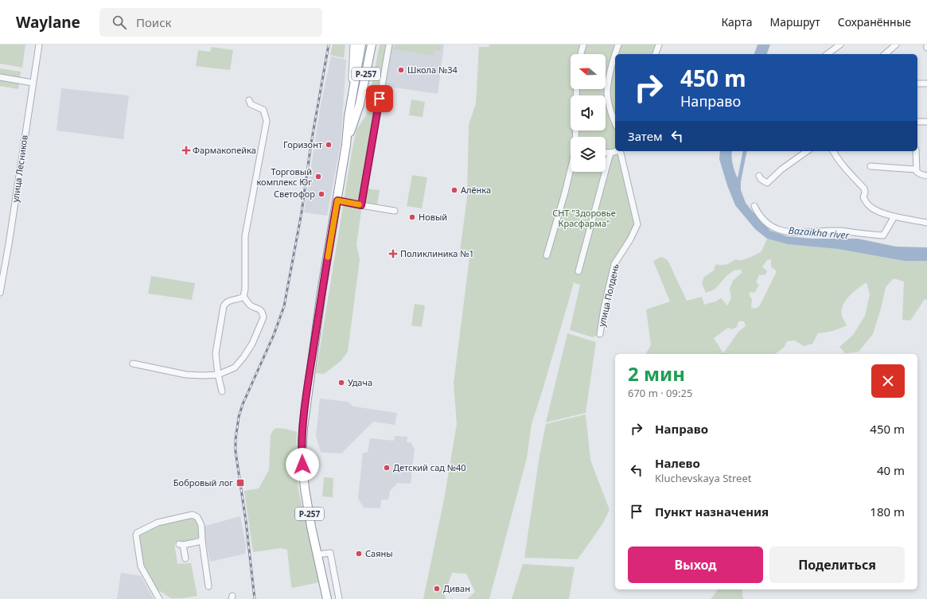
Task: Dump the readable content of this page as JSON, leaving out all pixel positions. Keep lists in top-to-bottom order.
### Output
{
  "streets": {
    "highway": ["Р-257"],
    "street": ["улица Лесников", "улица Полдень"]
  },
  "water": ["Bazaikha river"],
  "parks": ["СНТ \"Здоровье Красфарма\""],
  "places": {
    "other": [
      "Школа №34",
      "Горизонт",
      "Торговый комплекс Юг",
      "Алёнка",
      "Светофор",
      "Новый",
      "Удача",
      "Детский сад №40",
      "Саяны",
      "Диван"
    ],
    "health": ["Фармакопейка", "Поликлиника №1"],
    "transit": ["Бобровый лог"]
  },
  "north": "left",
  "page": {
    "header": "Waylane",
    "search": "Поиск",
    "nav": ["Карта", "Маршрут", "Сохранённые"],
    "turn": ["450 m", "Направо"],
    "then": "Затем",
    "heading": ["2 мин", "670 m · 09:25"],
    "list": [
      {
        "name": "Направо",
        "value": "450 m"
      },
      {
        "name": "Налево",
        "note": "Kluchevskaya Street",
        "value": "40 m"
      },
      {
        "name": "Пункт назначения",
        "value": "180 m"
      }
    ],
    "buttons": ["Выход", "Поделиться"]
  }
}
